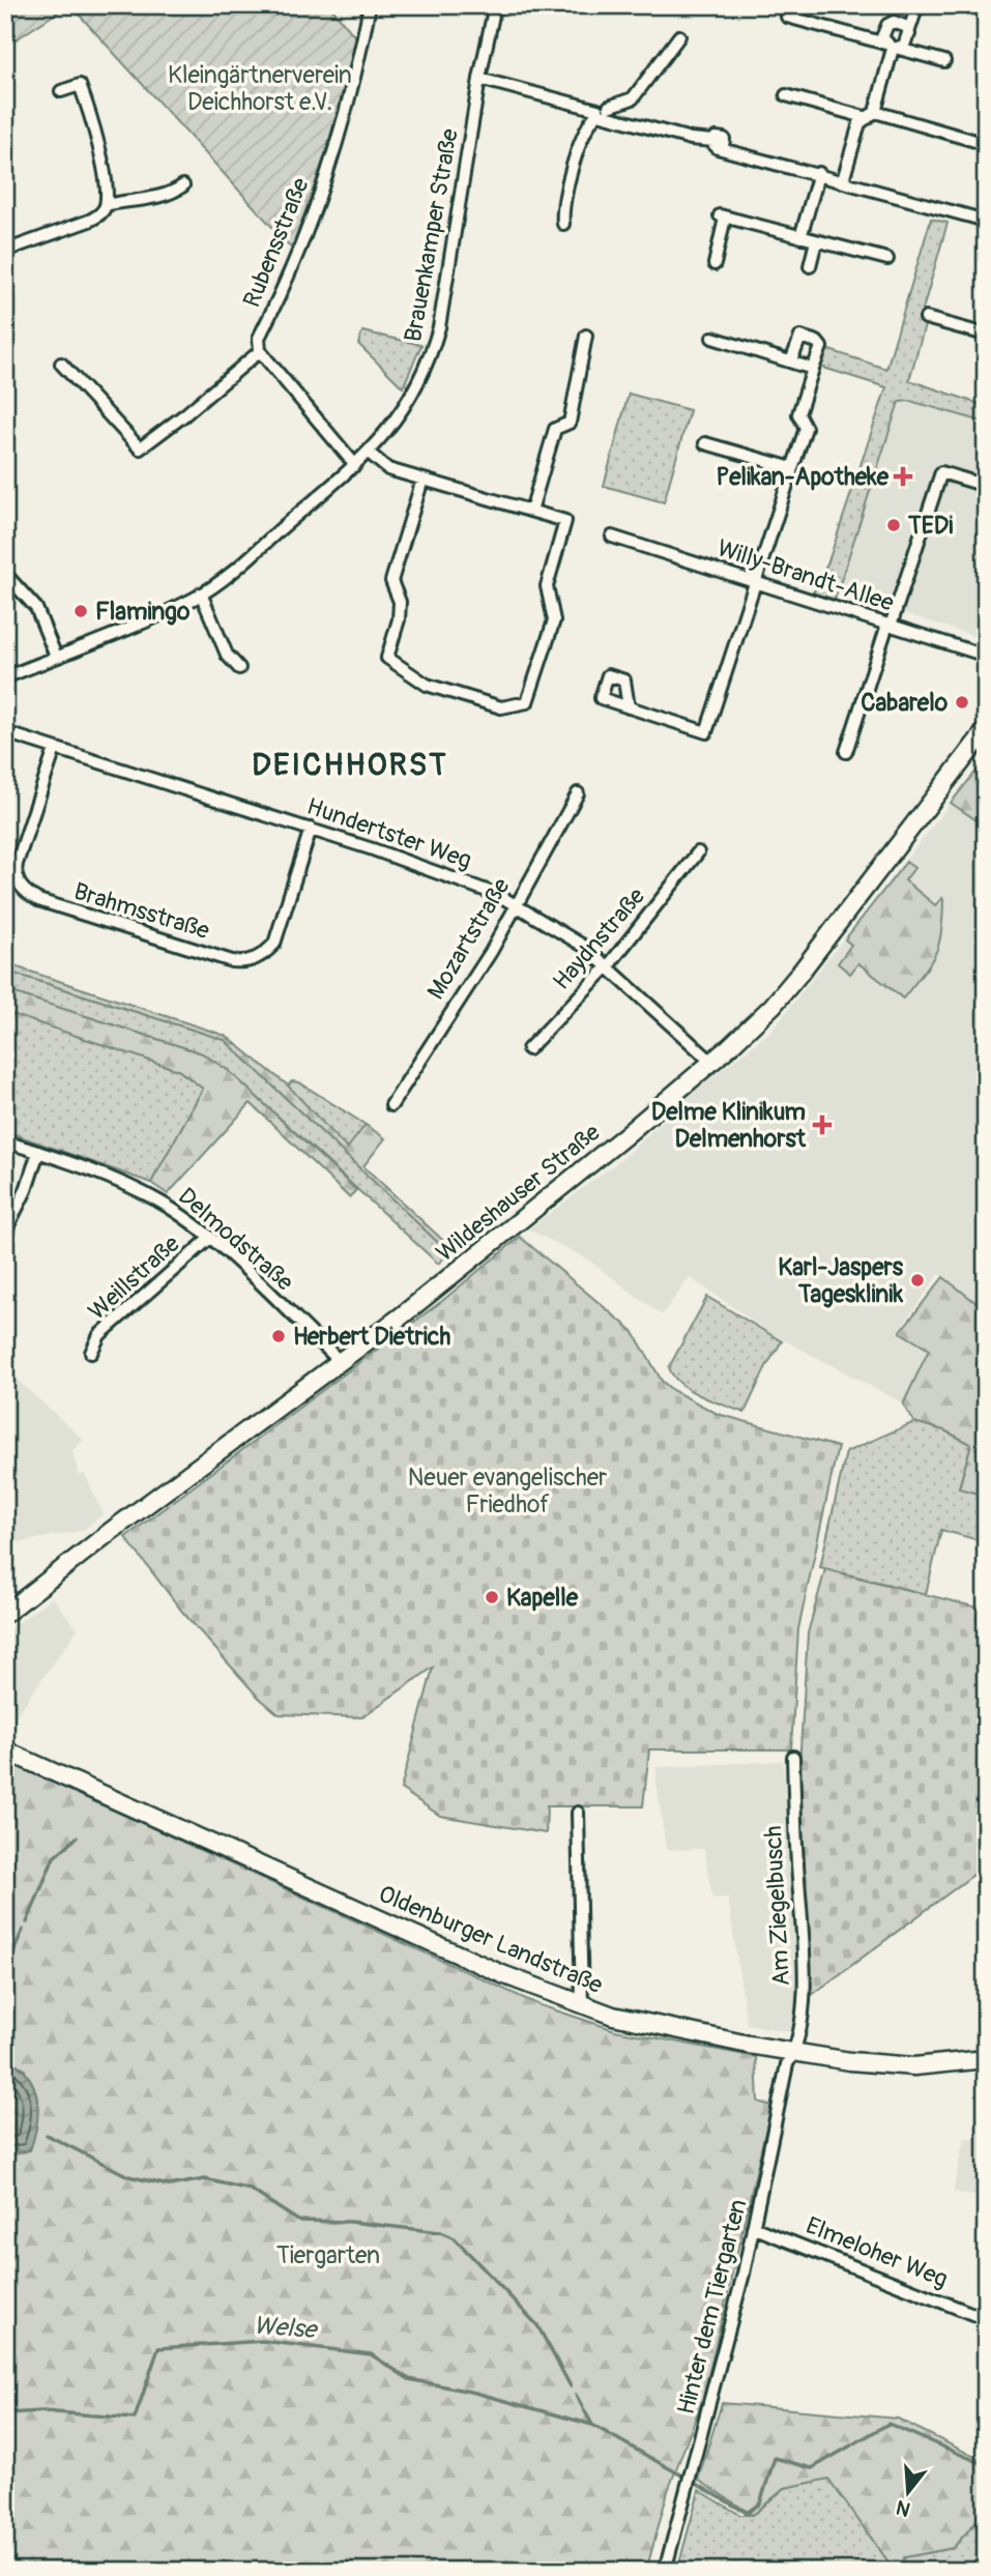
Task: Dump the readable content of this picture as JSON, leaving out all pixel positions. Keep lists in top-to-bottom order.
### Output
{
  "streets": {
    "main road": ["Wildeshauser Straße", "Oldenburger Landstraße"],
    "street": [
      "Brauenkamper Straße",
      "Rubensstraße",
      "Willy-Brandt-Allee",
      "Hundertster Weg",
      "Brahmsstraße",
      "Mozartstraße",
      "Haydnstraße",
      "Delmodstraße",
      "Weillstraße",
      "Am Ziegelbusch",
      "Elmeloher Weg",
      "Hinter dem Tiergarten"
    ]
  },
  "crossings": [
    ["Hundertster Weg", "Brahmsstraße"],
    ["Hundertster Weg", "Mozartstraße"],
    ["Hundertster Weg", "Haydnstraße"],
    ["Hundertster Weg", "Wildeshauser Straße"],
    ["Wildeshauser Straße", "Delmodstraße"],
    ["Delmodstraße", "Weillstraße"],
    ["Am Ziegelbusch", "Oldenburger Landstraße"],
    ["Am Ziegelbusch", "Hinter dem Tiergarten"],
    ["Oldenburger Landstraße", "Hinter dem Tiergarten"],
    ["Elmeloher Weg", "Hinter dem Tiergarten"]
  ],
  "districts": ["DEICHHORST"],
  "water": ["Welse"],
  "parks": ["Kleingärtnerverein Deichhorst e.V.", "Neuer evangelischer Friedhof", "Tiergarten"],
  "places": {
    "health": ["Pelikan-Apotheke", "Delme Klinikum Delmenhorst"],
    "other": [
      "TEDi",
      "Flamingo",
      "Cabarelo",
      "Karl-Jaspers Tagesklinik",
      "Herbert Dietrich",
      "Kapelle"
    ]
  },
  "north": "bottom"
}
